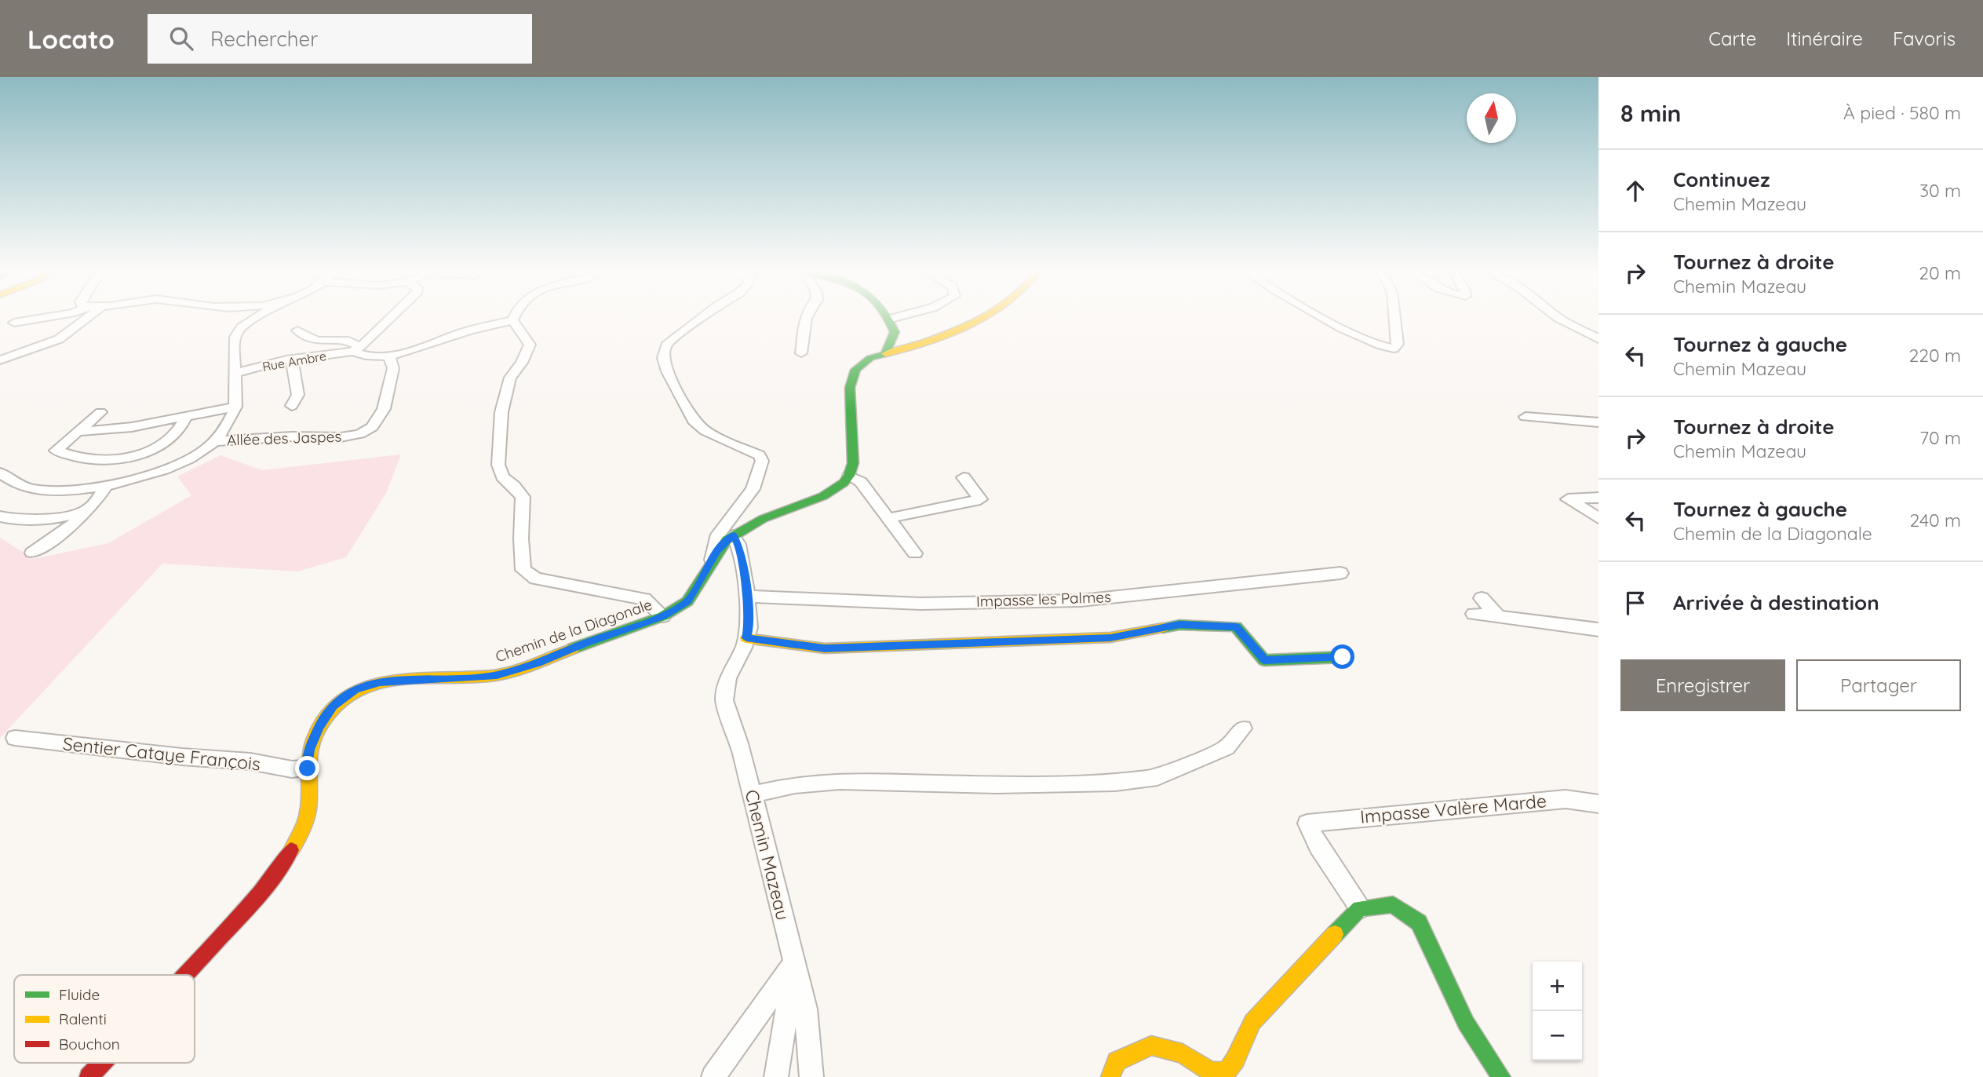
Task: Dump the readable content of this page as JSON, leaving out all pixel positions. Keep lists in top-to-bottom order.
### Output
{
  "streets": {
    "main road": ["Chemin de la Diagonale"],
    "street": [
      "Rue Ambre",
      "Allée des Jaspes",
      "Impasse les Palmes",
      "Sentier Cataye François",
      "Impasse Valère Marde",
      "Chemin Mazeau"
    ]
  },
  "crossings": [
    ["Impasse les Palmes", "Chemin Mazeau"],
    ["Chemin de la Diagonale", "Sentier Cataye François"],
    ["Chemin de la Diagonale", "Chemin Mazeau"]
  ],
  "legend": ["Fluide", "Ralenti", "Bouchon"],
  "north": "top",
  "page": {
    "header": "Locato",
    "search": "Rechercher",
    "nav": ["Carte", "Itinéraire", "Favoris"],
    "heading": ["8 min", "À pied · 580 m"],
    "list": [
      ["Continuez", "Chemin Mazeau", "30 m"],
      ["Tournez à droite", "Chemin Mazeau", "20 m"],
      ["Tournez à gauche", "Chemin Mazeau", "220 m"],
      ["Tournez à droite", "Chemin Mazeau", "70 m"],
      ["Tournez à gauche", "Chemin de la Diagonale", "240 m"],
      "Arrivée à destination"
    ],
    "buttons": ["Enregistrer", "Partager"],
    "map_buttons": ["+", "−"]
  }
}
